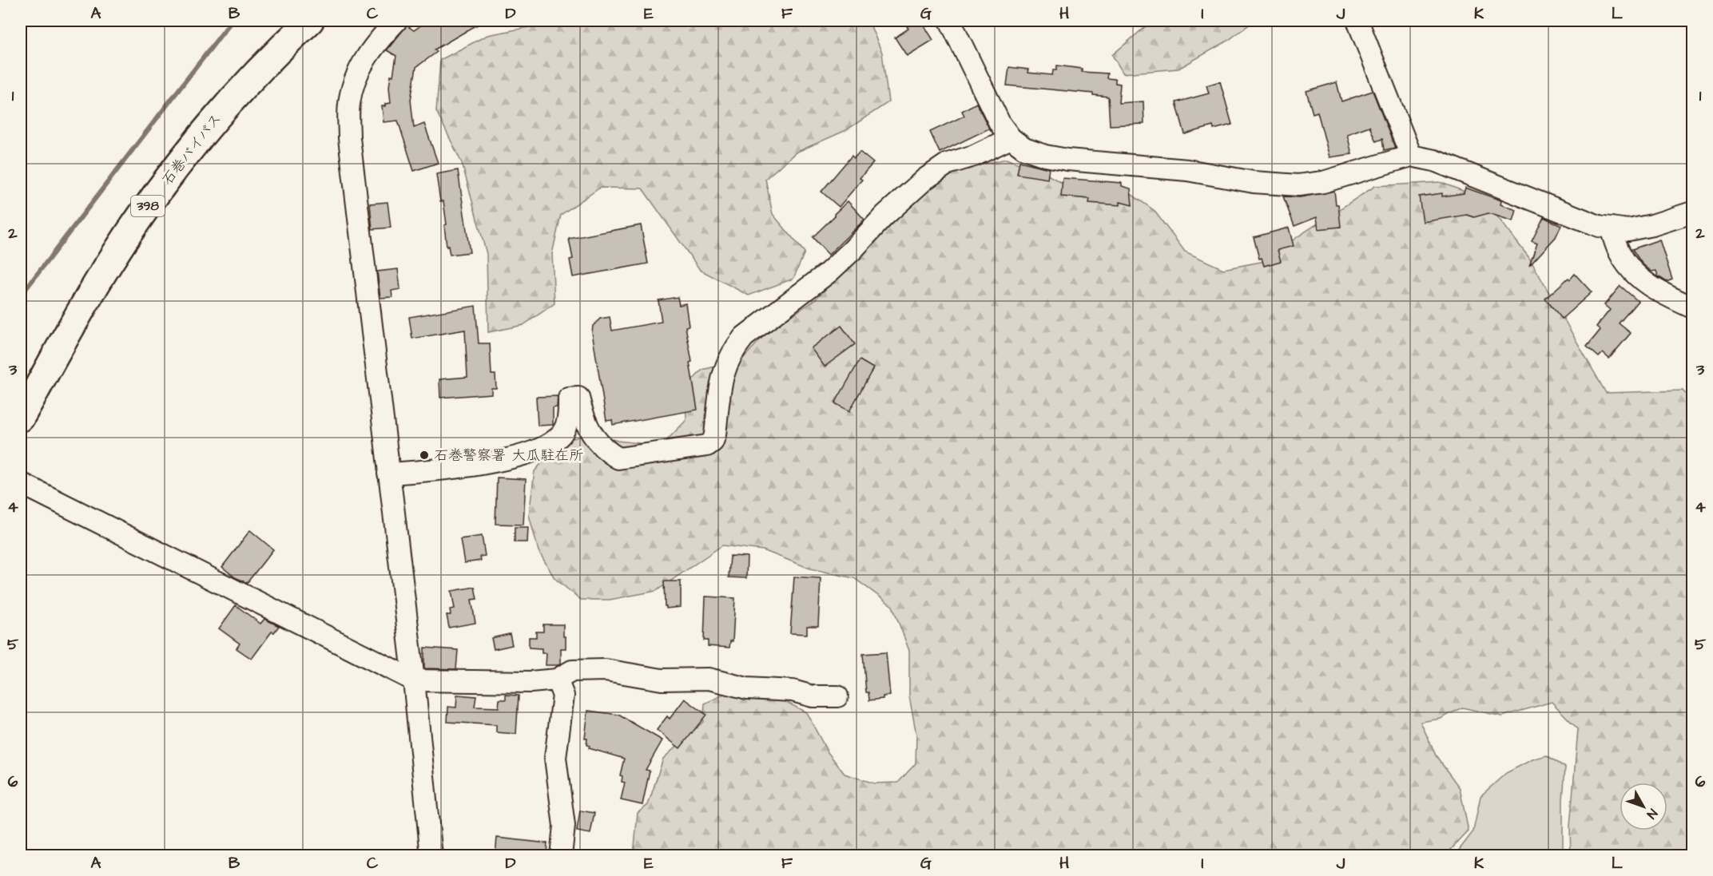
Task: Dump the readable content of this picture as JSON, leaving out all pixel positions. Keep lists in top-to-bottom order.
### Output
{
  "streets": {
    "highway": ["石巻バイパス", "398"]
  },
  "places": ["石巻警察署 大瓜駐在所"],
  "north": "bottom right",
  "grid": {
    "columns": [
      "A",
      "B",
      "C",
      "D",
      "E",
      "F",
      "G",
      "H",
      "I",
      "J",
      "K",
      "L"
    ],
    "rows": [
      "1",
      "2",
      "3",
      "4",
      "5",
      "6"
    ]
  }
}
